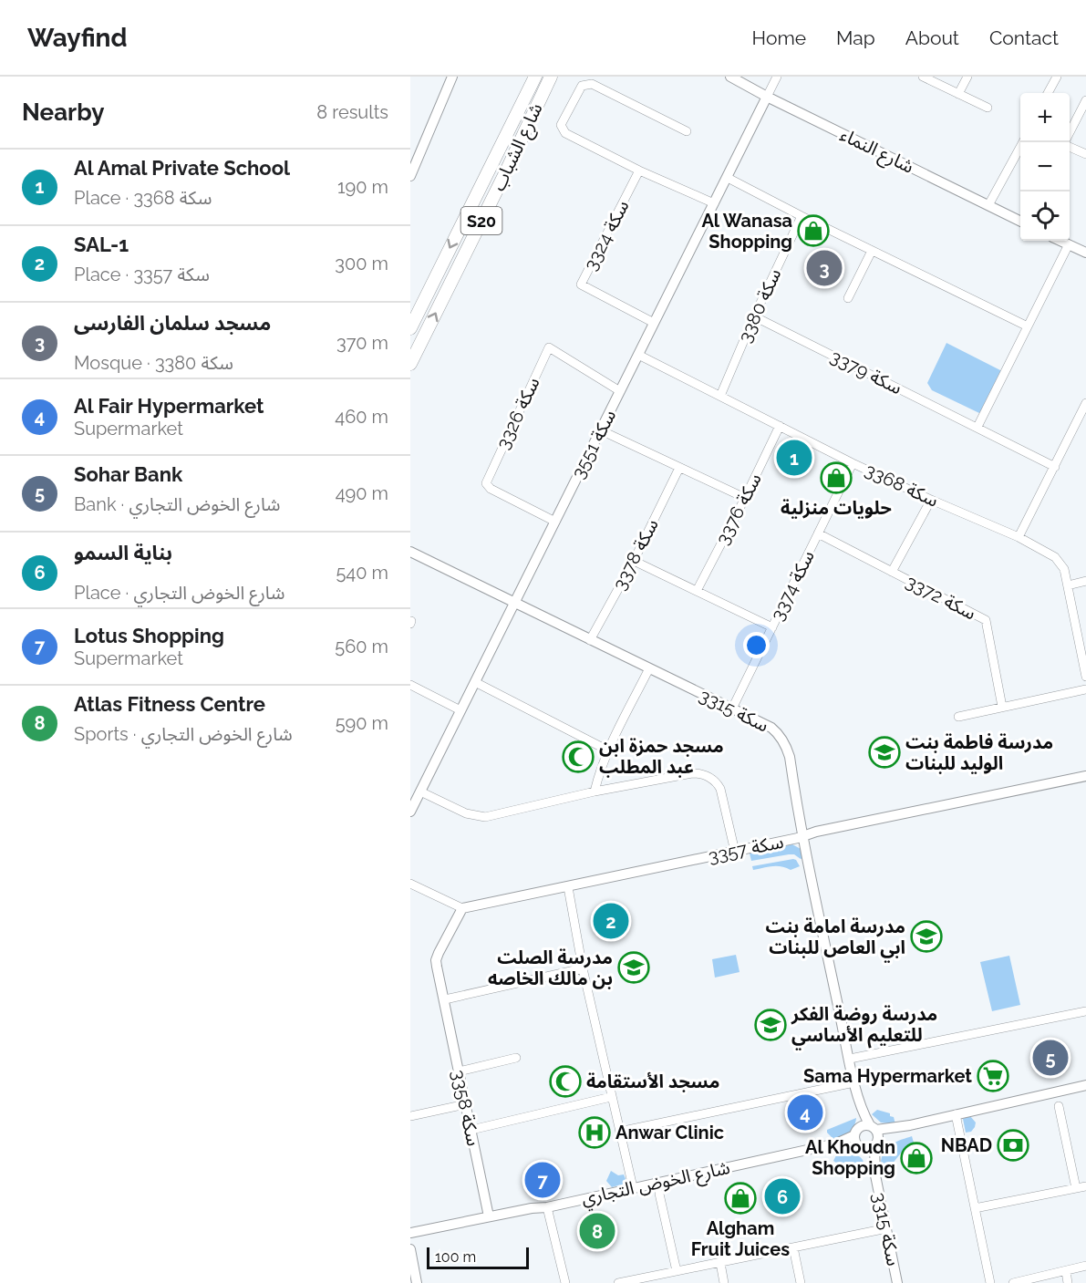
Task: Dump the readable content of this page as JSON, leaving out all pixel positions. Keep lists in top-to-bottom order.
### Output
{
  "streets": {
    "main road": ["شارع الشباب", "S20"],
    "street": [
      "شارع النماء",
      "سكة 3324",
      "سكة 3380",
      "سكة 3379",
      "سكة 3326",
      "سكة 3551",
      "سكة 3368",
      "سكة 3376",
      "سكة 3378",
      "سكة 3374",
      "سكة 3372",
      "سكة 3315",
      "سكة 3357",
      "سكة 3358",
      "شارع الخوض التجاري"
    ]
  },
  "crossings": [
    ["شارع النماء", "سكة 3551"],
    ["سكة 3324", "سكة 3551"],
    ["سكة 3380", "سكة 3379"],
    ["سكة 3380", "سكة 3368"],
    ["سكة 3326", "سكة 3551"],
    ["سكة 3551", "سكة 3368"],
    ["سكة 3551", "سكة 3315"],
    ["سكة 3368", "سكة 3376"],
    ["سكة 3368", "سكة 3374"],
    ["سكة 3378", "سكة 3315"],
    ["سكة 3374", "سكة 3372"],
    ["سكة 3374", "سكة 3315"],
    ["سكة 3315", "سكة 3357"],
    ["سكة 3315", "شارع الخوض التجاري"],
    ["سكة 3357", "سكة 3358"],
    ["سكة 3358", "شارع الخوض التجاري"]
  ],
  "places": {
    "shop": [
      "Al Wanasa Shopping",
      "حلويات منزلية",
      "Al Khoudn Shopping",
      "Algham Fruit Juices"
    ],
    "school or university": [
      "مدرسة فاطمة بنت الوليد للبنات",
      "مدرسة امامة بنت ابي العاص للبنات",
      "مدرسة الصلت بن مالك الخاصه",
      "مدرسة روضة الفكر للتعليم الأساسي"
    ],
    "mosque": ["مسجد حمزة ابن عبد المطلب", "مسجد الأستقامة"],
    "supermarket": ["Sama Hypermarket"],
    "hospital": ["Anwar Clinic"],
    "bank": ["NBAD"]
  },
  "scale_bar": "100 m",
  "page": {
    "header": "Wayfind",
    "nav": [
      "Home",
      "Map",
      "About",
      "Contact"
    ],
    "heading": ["Nearby", "8 results"],
    "map_buttons": ["+", "−"],
    "list": [
      {
        "mark": "1",
        "name": "Al Amal Private School",
        "note": "Place · سكة 3368",
        "value": "190 m"
      },
      {
        "mark": "2",
        "name": "SAL-1",
        "note": "Place · سكة 3357",
        "value": "300 m"
      },
      {
        "mark": "3",
        "name": "مسجد سلمان الفارسى",
        "note": "Mosque · سكة 3380",
        "value": "370 m"
      },
      {
        "mark": "4",
        "name": "Al Fair Hypermarket",
        "note": "Supermarket",
        "value": "460 m"
      },
      {
        "mark": "5",
        "name": "Sohar Bank",
        "note": "Bank · شارع الخوض التجاري",
        "value": "490 m"
      },
      {
        "mark": "6",
        "name": "بناية السمو",
        "note": "Place · شارع الخوض التجاري",
        "value": "540 m"
      },
      {
        "mark": "7",
        "name": "Lotus Shopping",
        "note": "Supermarket",
        "value": "560 m"
      },
      {
        "mark": "8",
        "name": "Atlas Fitness Centre",
        "note": "Sports · شارع الخوض التجاري",
        "value": "590 m"
      }
    ],
    "pins": [
      "3",
      "1",
      "2",
      "5",
      "4",
      "7",
      "6",
      "8"
    ],
    "scale": "100 m"
  }
}
